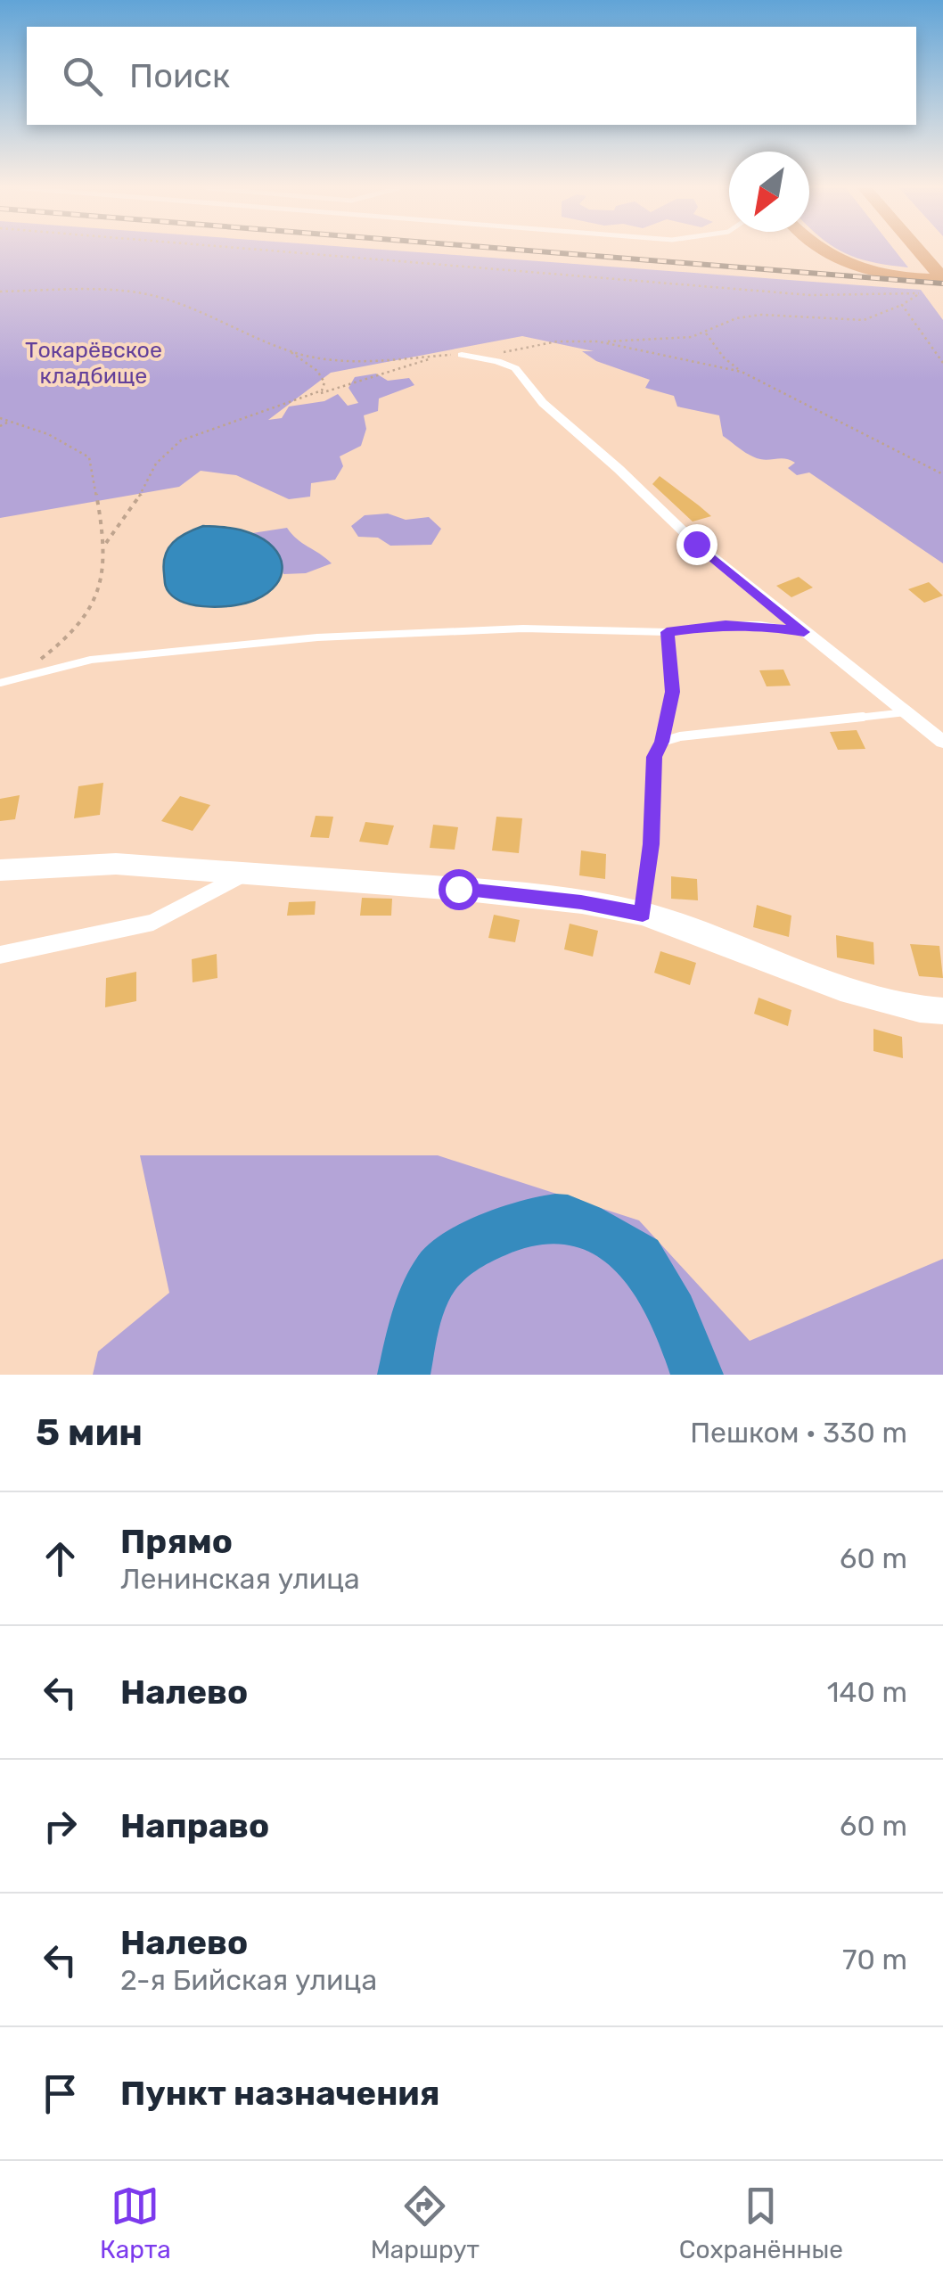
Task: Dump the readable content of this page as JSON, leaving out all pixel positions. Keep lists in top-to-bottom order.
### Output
{
  "parks": ["Токарёвское кладбище"],
  "north": "bottom left",
  "page": {
    "search": "Поиск",
    "heading": ["5 мин", "Пешком · 330 m"],
    "list": [
      ["Прямо", "Ленинская улица", "60 m"],
      ["Налево", "140 m"],
      ["Направо", "60 m"],
      ["Налево", "2-я Бийская улица", "70 m"],
      "Пункт назначения"
    ],
    "nav": ["Карта", "Маршрут", "Сохранённые"]
  }
}
